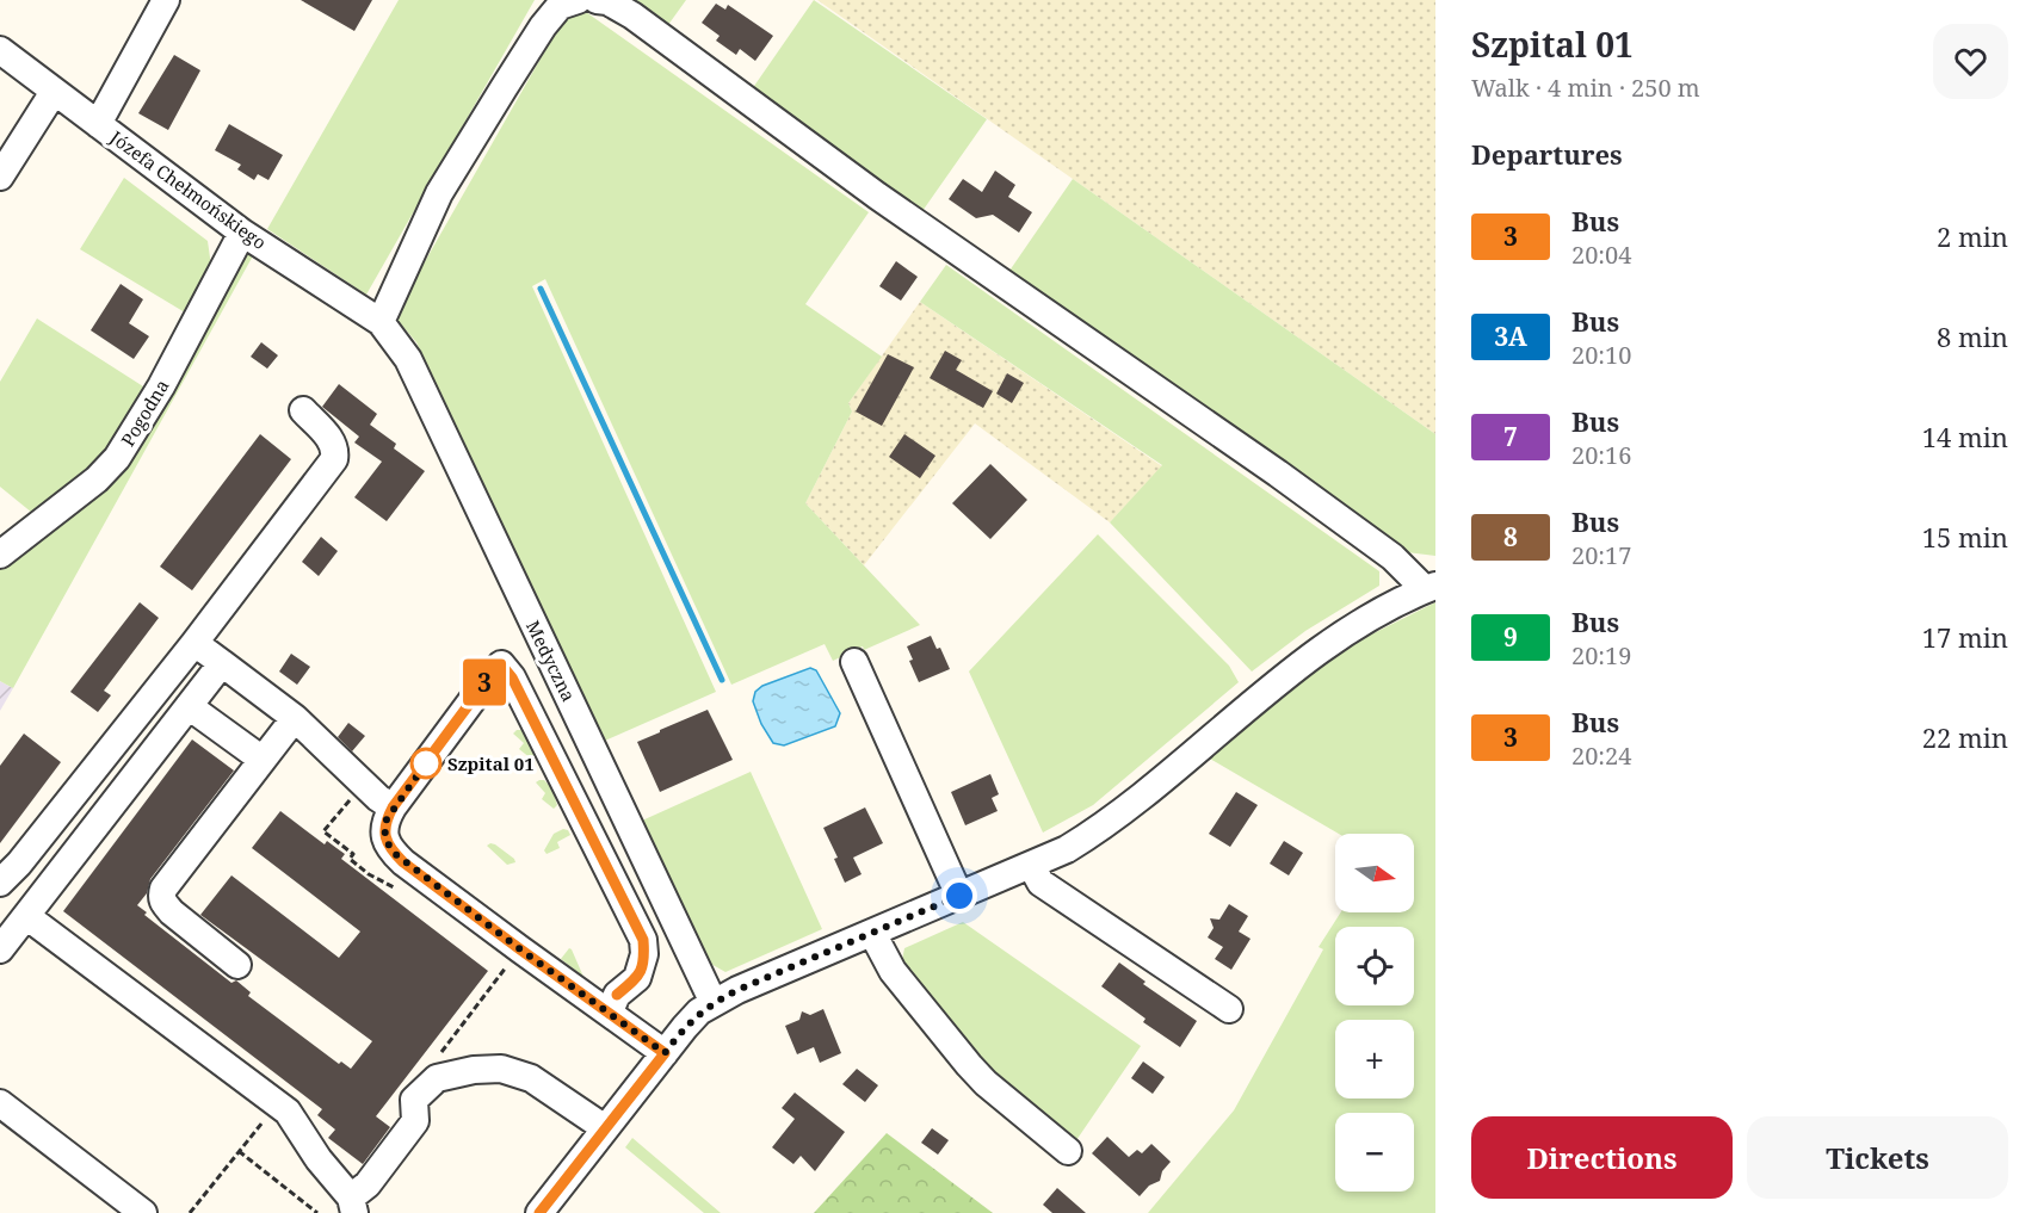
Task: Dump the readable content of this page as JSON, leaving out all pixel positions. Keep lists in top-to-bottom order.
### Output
{
  "streets": {
    "street": ["Józefa Chełmońskiego", "Pogodna", "Medyczna"]
  },
  "crossings": [
    ["Józefa Chełmońskiego", "Pogodna"],
    ["Józefa Chełmońskiego", "Medyczna"]
  ],
  "places": ["Szpital 01"],
  "lines": ["bus line 3"],
  "north": "right",
  "page": {
    "on_map": "3",
    "heading": [
      ["Szpital 01", "Walk · 4 min · 250 m"],
      "Departures"
    ],
    "list": [
      {
        "mark": "3",
        "name": "Bus",
        "note": "20:04",
        "value": "2 min"
      },
      {
        "mark": "3A",
        "name": "Bus",
        "note": "20:10",
        "value": "8 min"
      },
      {
        "mark": "7",
        "name": "Bus",
        "note": "20:16",
        "value": "14 min"
      },
      {
        "mark": "8",
        "name": "Bus",
        "note": "20:17",
        "value": "15 min"
      },
      {
        "mark": "9",
        "name": "Bus",
        "note": "20:19",
        "value": "17 min"
      },
      {
        "mark": "3",
        "name": "Bus",
        "note": "20:24",
        "value": "22 min"
      }
    ],
    "map_buttons": ["+", "−"],
    "buttons": ["Directions", "Tickets"]
  }
}
